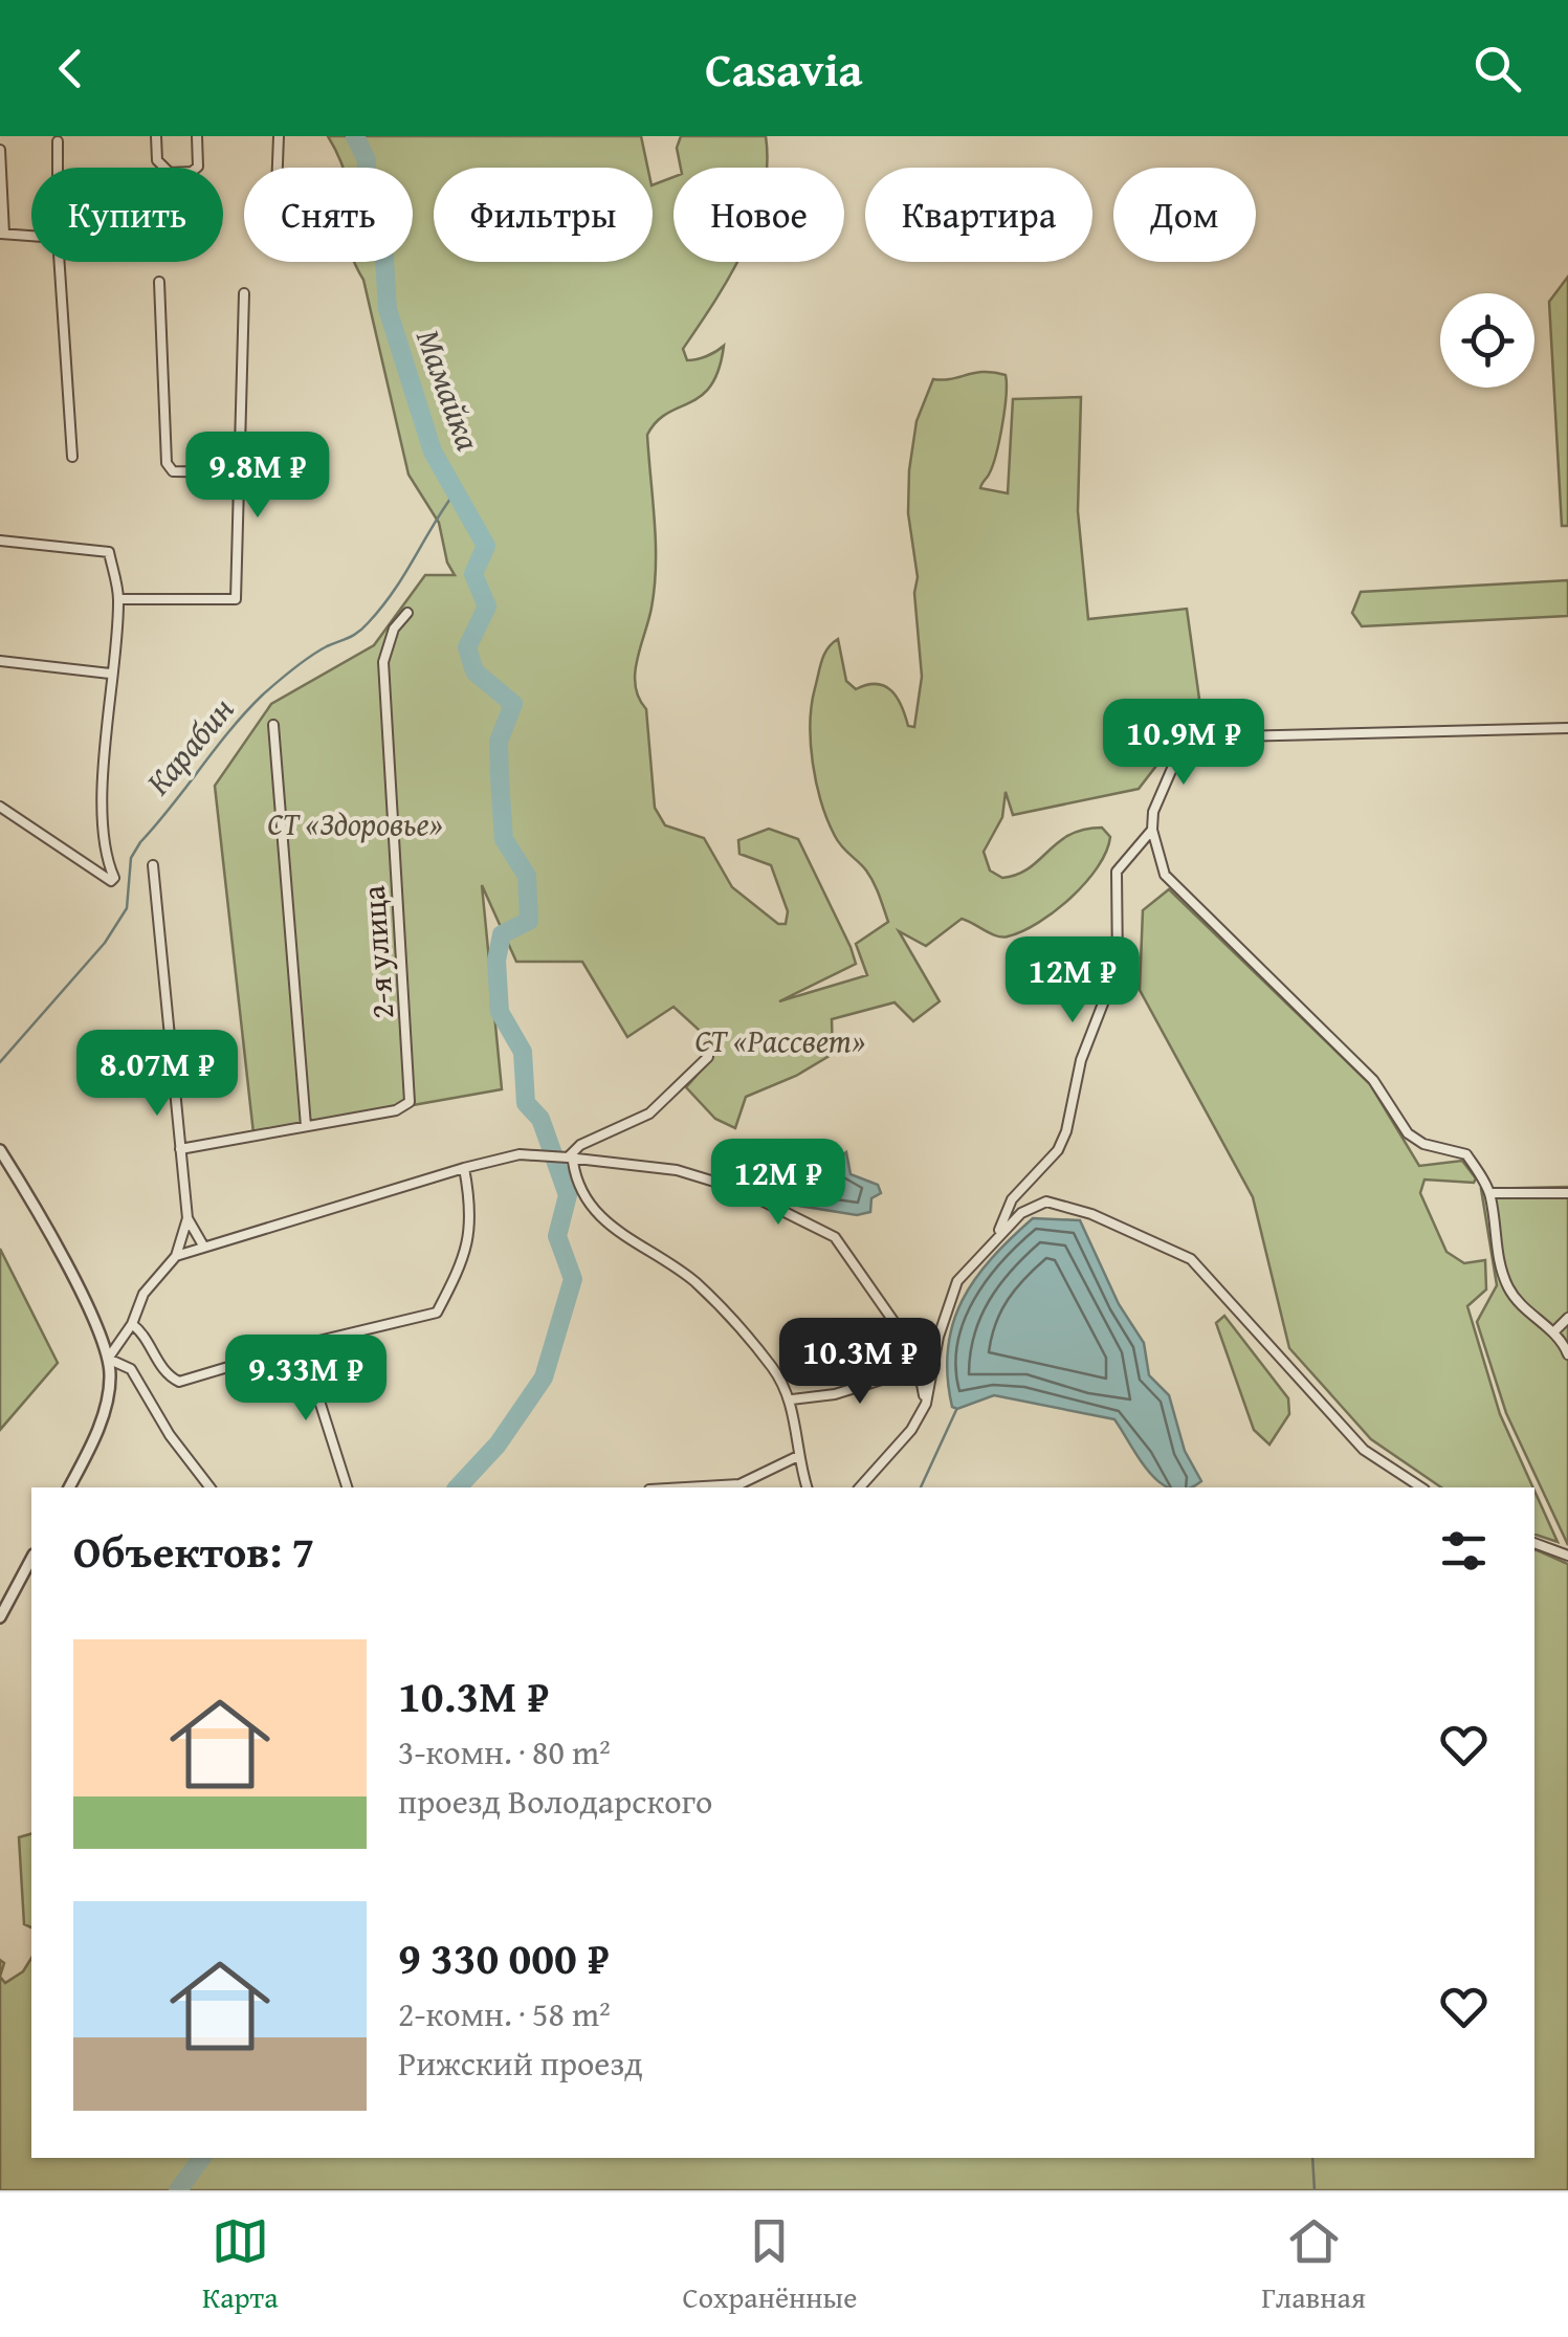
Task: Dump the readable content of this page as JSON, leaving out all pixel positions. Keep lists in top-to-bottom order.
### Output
{
  "streets": {
    "street": ["2-я улица"]
  },
  "water": ["Мамайка", "Карабин"],
  "parks": ["СТ «Здоровье»", "СТ «Рассвет»"],
  "page": {
    "header": "Casavia",
    "chip": [
      "Купить",
      "Снять",
      "Фильтры",
      "Новое",
      "Квартира",
      "Дом"
    ],
    "price": [
      "9.8M ₽",
      "10.9M ₽",
      "12M ₽",
      "8.07M ₽",
      "12M ₽",
      "10.3M ₽",
      "9.33M ₽"
    ],
    "heading": "Объектов: 7",
    "list": [
      {
        "name": "10.3M ₽",
        "note": "3-комн. · 80 m² · проезд Володарского"
      },
      {
        "name": "9 330 000 ₽",
        "note": "2-комн. · 58 m² · Рижский проезд"
      }
    ],
    "tabs": ["Карта", "Сохранённые", "Главная"]
  }
}
